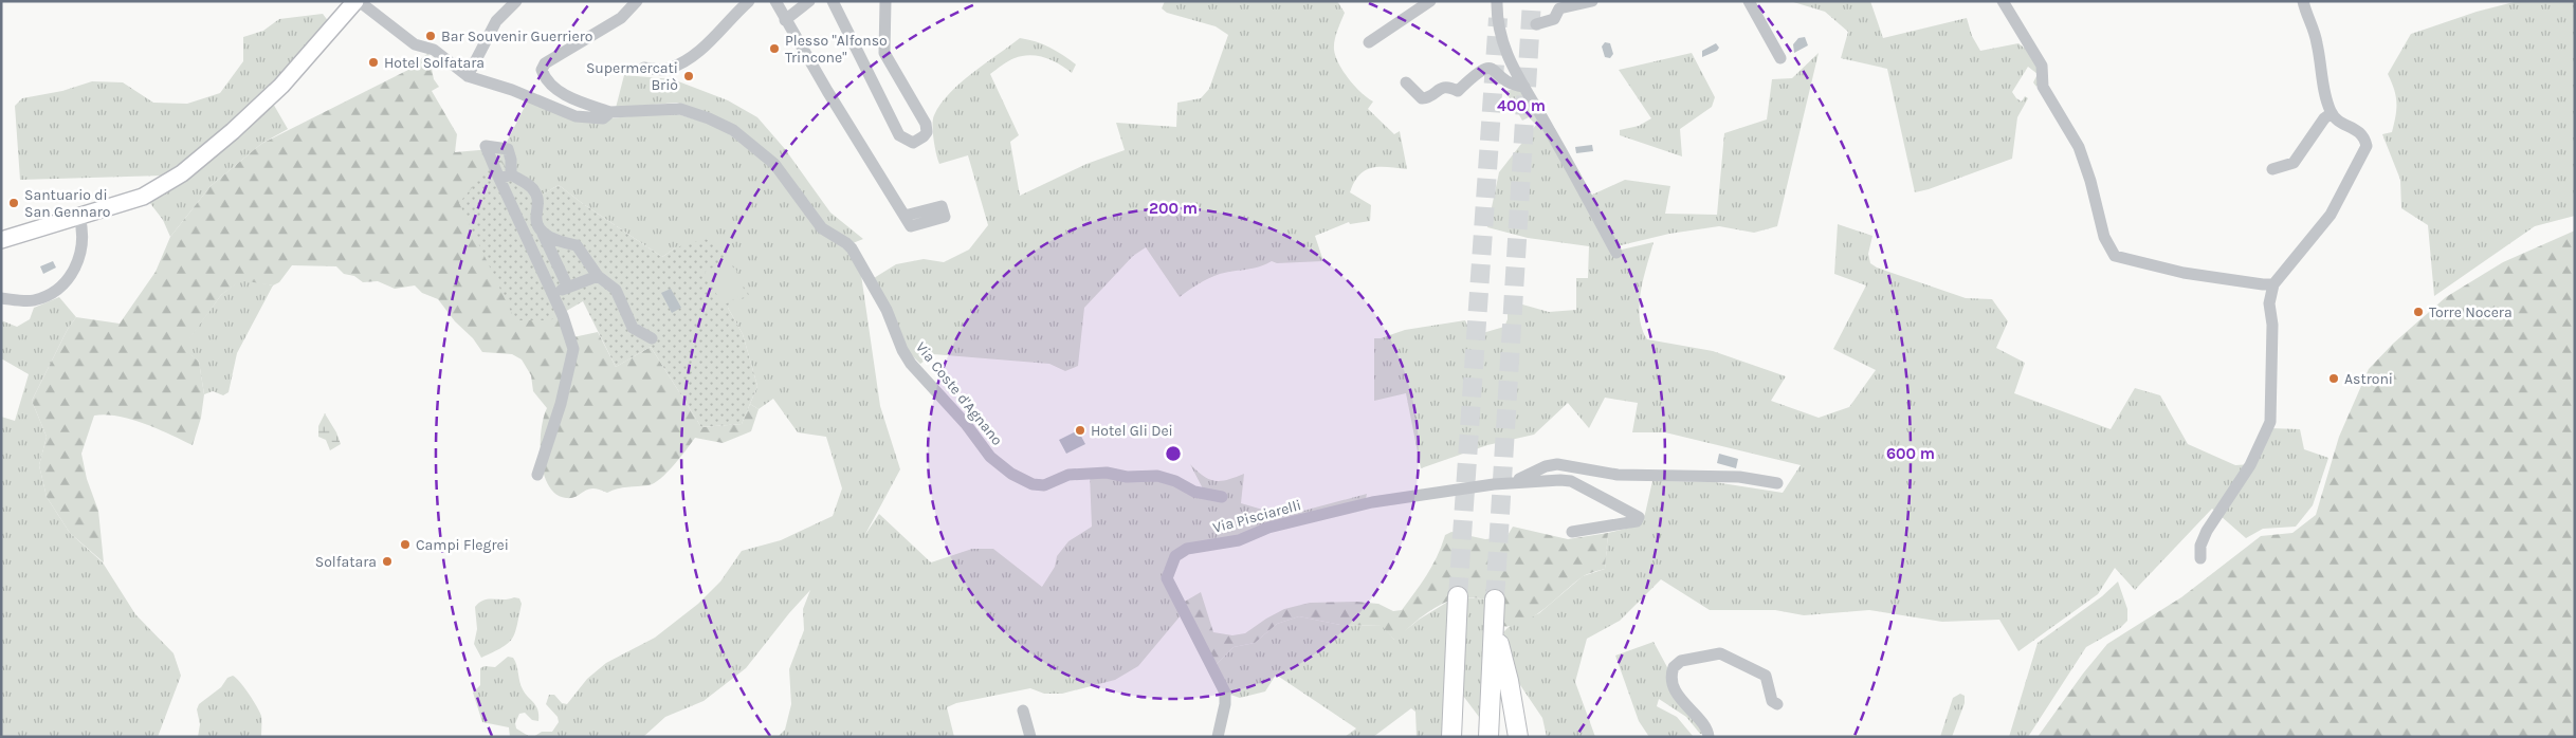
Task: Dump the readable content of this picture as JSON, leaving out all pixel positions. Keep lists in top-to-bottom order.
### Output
{
  "streets": {
    "street": ["Via Coste d'Agnano", "Via Pisciarelli"]
  },
  "places": [
    "Bar Souvenir Guerriero",
    "Plesso \"Alfonso Trincone\"",
    "Hotel Solfatara",
    "Supermercati Briò",
    "Santuario di San Gennaro",
    "Torre Nocera",
    "Astroni",
    "Hotel Gli Dei",
    "Campi Flegrei",
    "Solfatara"
  ],
  "rings": ["400 m", "200 m", "600 m"]
}
